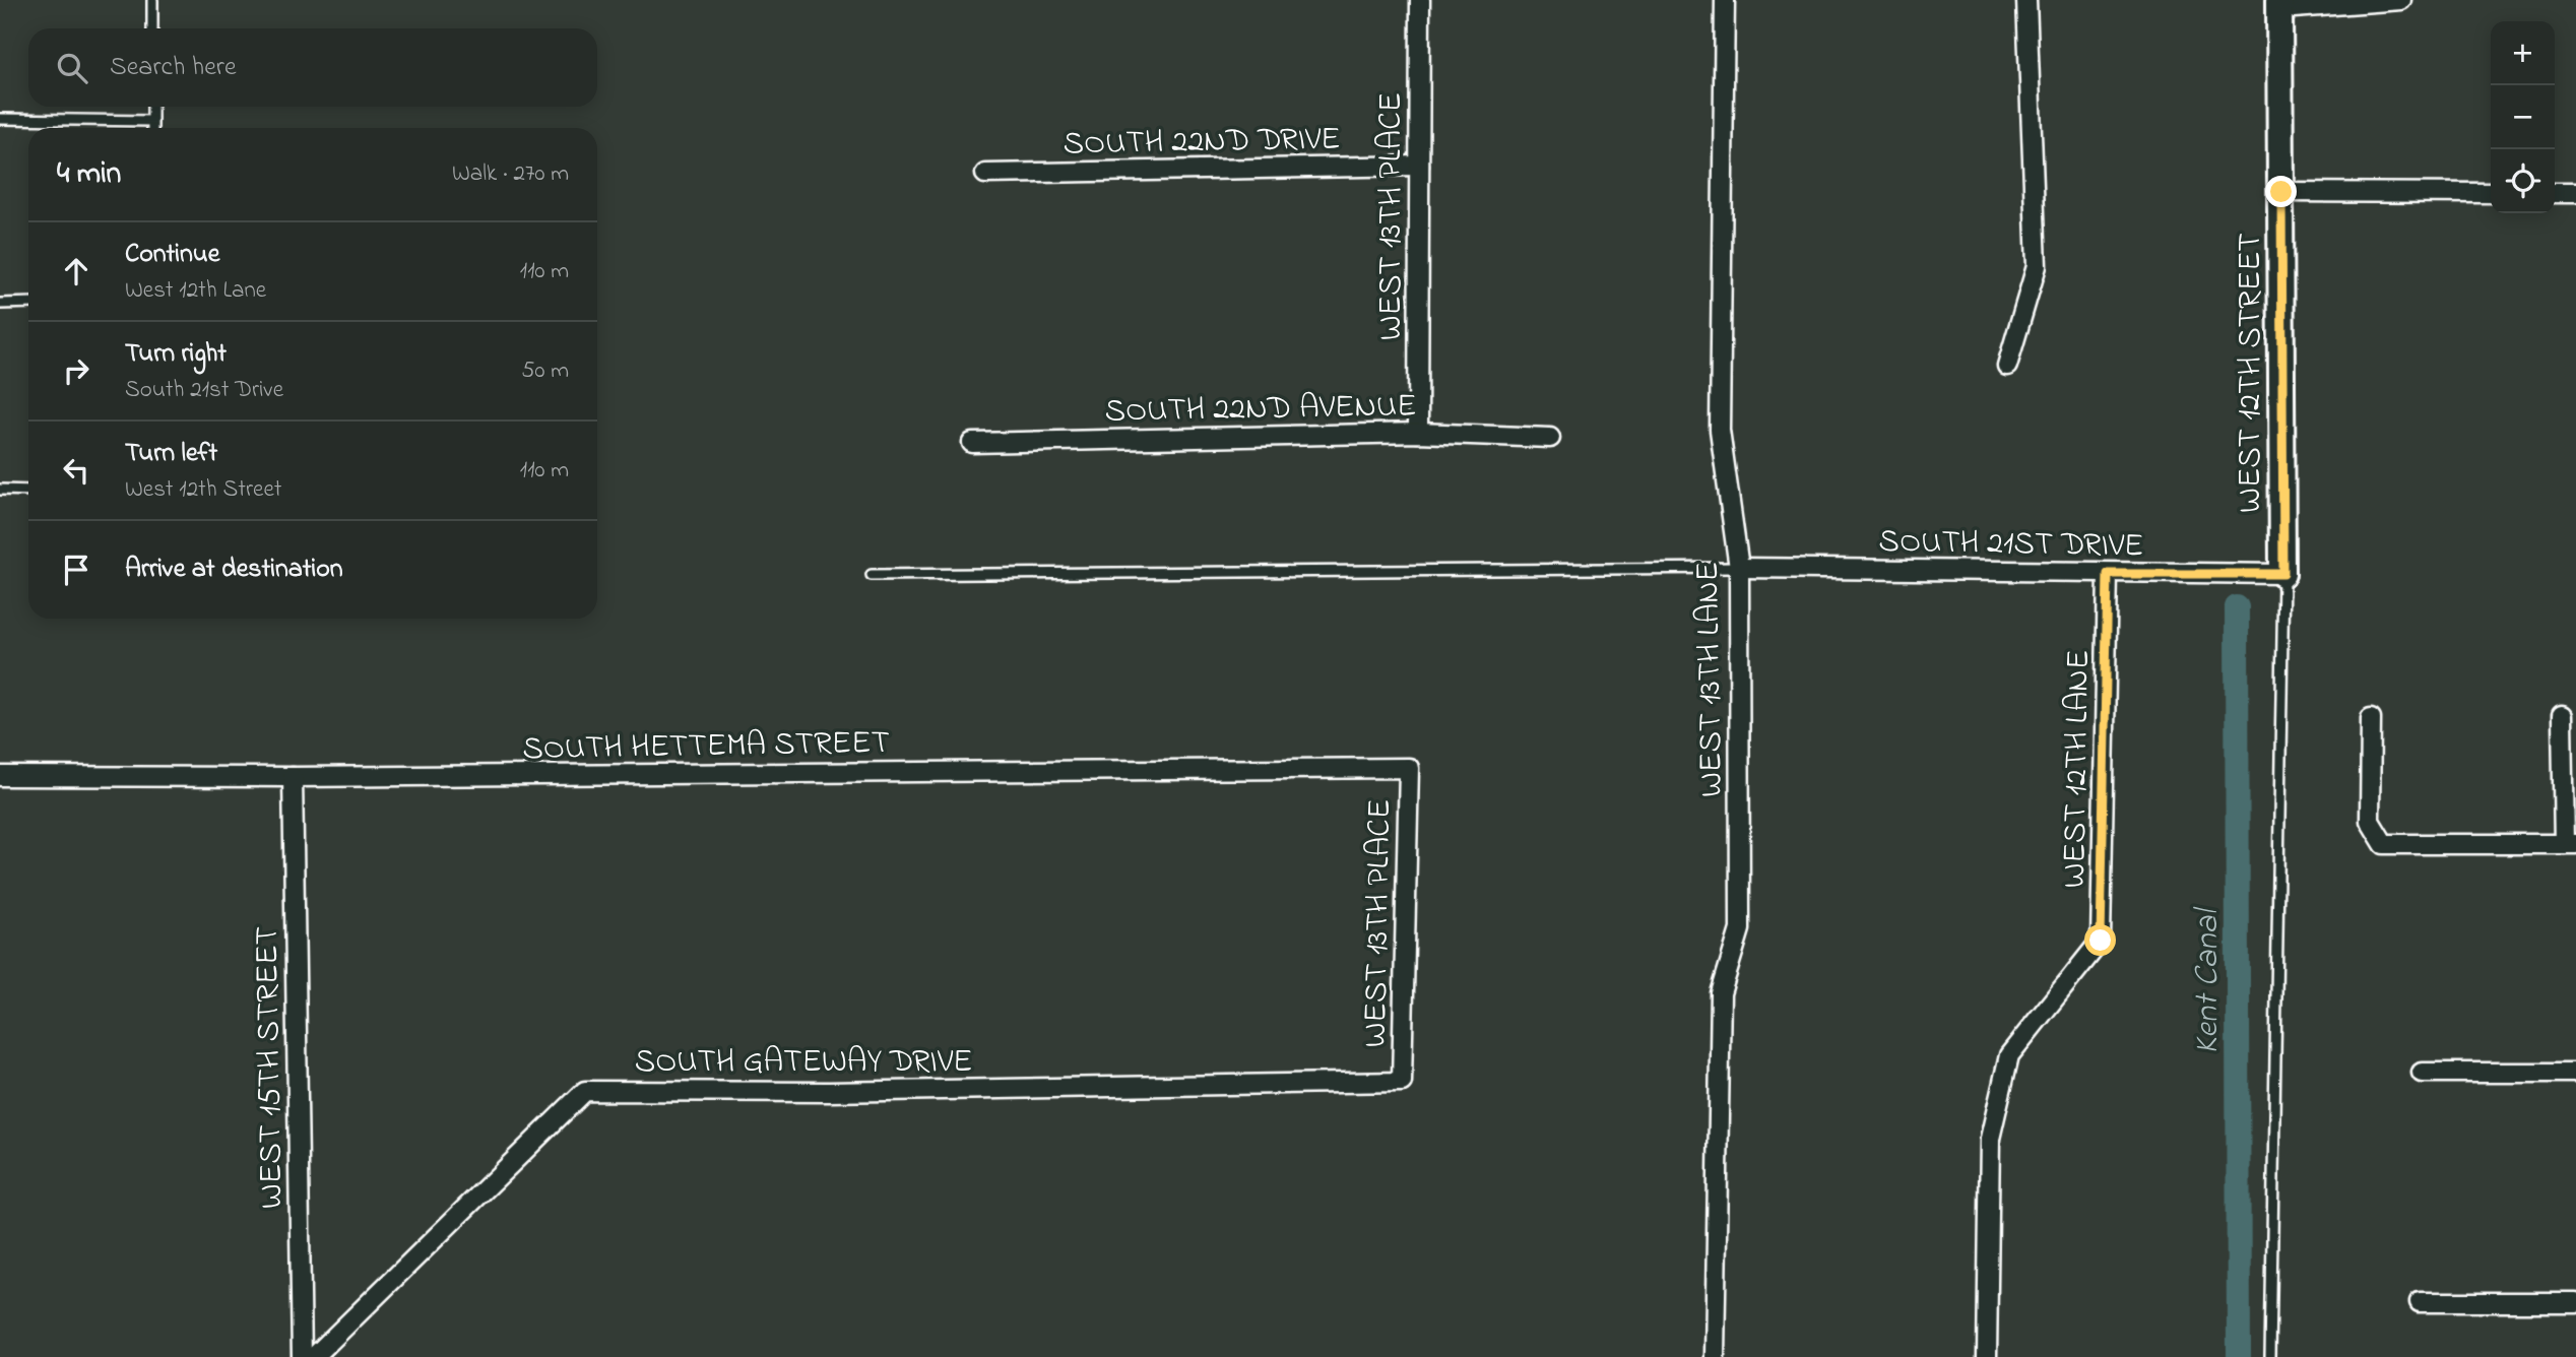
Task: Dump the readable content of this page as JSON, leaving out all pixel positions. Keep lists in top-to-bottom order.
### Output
{
  "streets": {
    "street": [
      "SOUTH 22ND DRIVE",
      "WEST 13TH PLACE",
      "WEST 12TH STREET",
      "SOUTH 22ND AVENUE",
      "SOUTH 21ST DRIVE",
      "WEST 13TH LANE",
      "SOUTH HETTEMA STREET",
      "WEST 12TH LANE",
      "SOUTH GATEWAY DRIVE",
      "WEST 15TH STREET"
    ]
  },
  "crossings": [
    ["SOUTH 22ND DRIVE", "WEST 13TH PLACE"],
    ["WEST 13TH PLACE", "SOUTH 22ND AVENUE"],
    ["WEST 13TH PLACE", "SOUTH HETTEMA STREET"],
    ["WEST 13TH PLACE", "SOUTH GATEWAY DRIVE"],
    ["WEST 12TH STREET", "SOUTH 21ST DRIVE"],
    ["SOUTH 21ST DRIVE", "WEST 13TH LANE"],
    ["SOUTH 21ST DRIVE", "WEST 12TH LANE"],
    ["SOUTH HETTEMA STREET", "WEST 15TH STREET"]
  ],
  "water": ["Kent Canal"],
  "page": {
    "map_buttons": ["+", "−"],
    "search": "Search here",
    "heading": ["4 min", "Walk · 270 m"],
    "list": [
      ["Continue", "West 12th Lane", "110 m"],
      ["Turn right", "South 21st Drive", "50 m"],
      ["Turn left", "West 12th Street", "110 m"],
      "Arrive at destination"
    ]
  }
}
